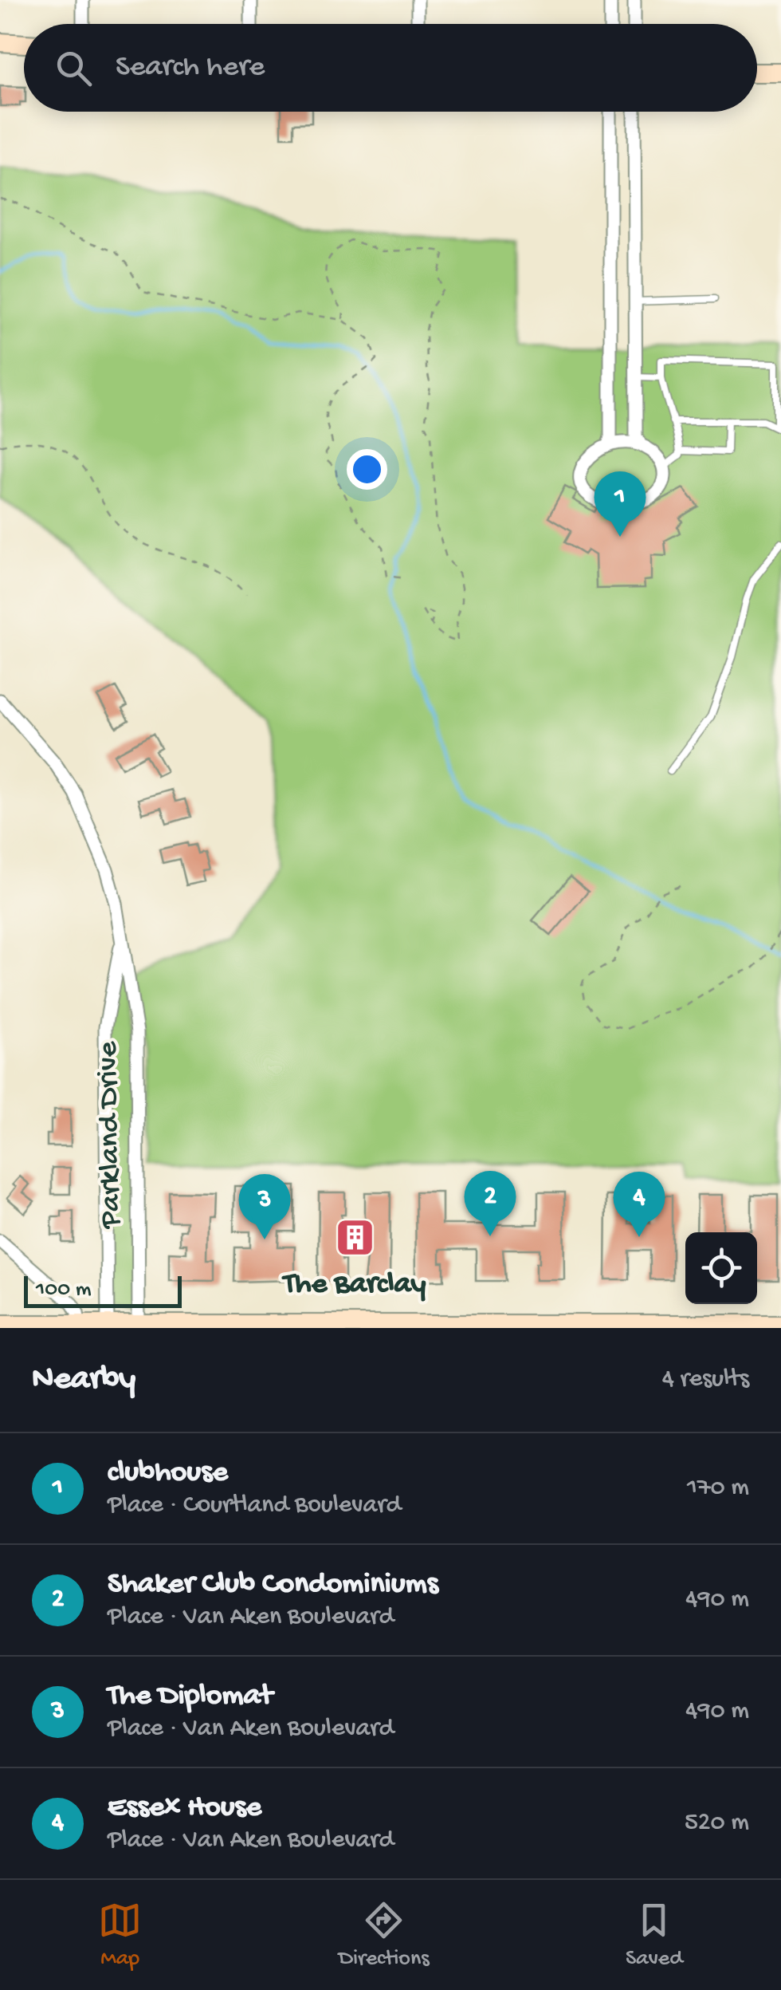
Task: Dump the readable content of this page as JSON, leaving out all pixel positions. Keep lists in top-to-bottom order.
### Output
{
  "streets": {
    "street": ["Parkland Drive"]
  },
  "places": {
    "building": ["The Barclay"]
  },
  "scale_bar": "100 m",
  "page": {
    "search": "Search here",
    "pins": [
      "1",
      "2",
      "4",
      "3"
    ],
    "scale": "100 m",
    "heading": ["Nearby", "4 results"],
    "list": [
      {
        "mark": "1",
        "name": "clubhouse",
        "note": "Place · Courtland Boulevard",
        "value": "170 m"
      },
      {
        "mark": "2",
        "name": "Shaker Club Condominiums",
        "note": "Place · Van Aken Boulevard",
        "value": "490 m"
      },
      {
        "mark": "3",
        "name": "The Diplomat",
        "note": "Place · Van Aken Boulevard",
        "value": "490 m"
      },
      {
        "mark": "4",
        "name": "Essex House",
        "note": "Place · Van Aken Boulevard",
        "value": "520 m"
      }
    ],
    "nav": ["Map", "Directions", "Saved"]
  }
}
